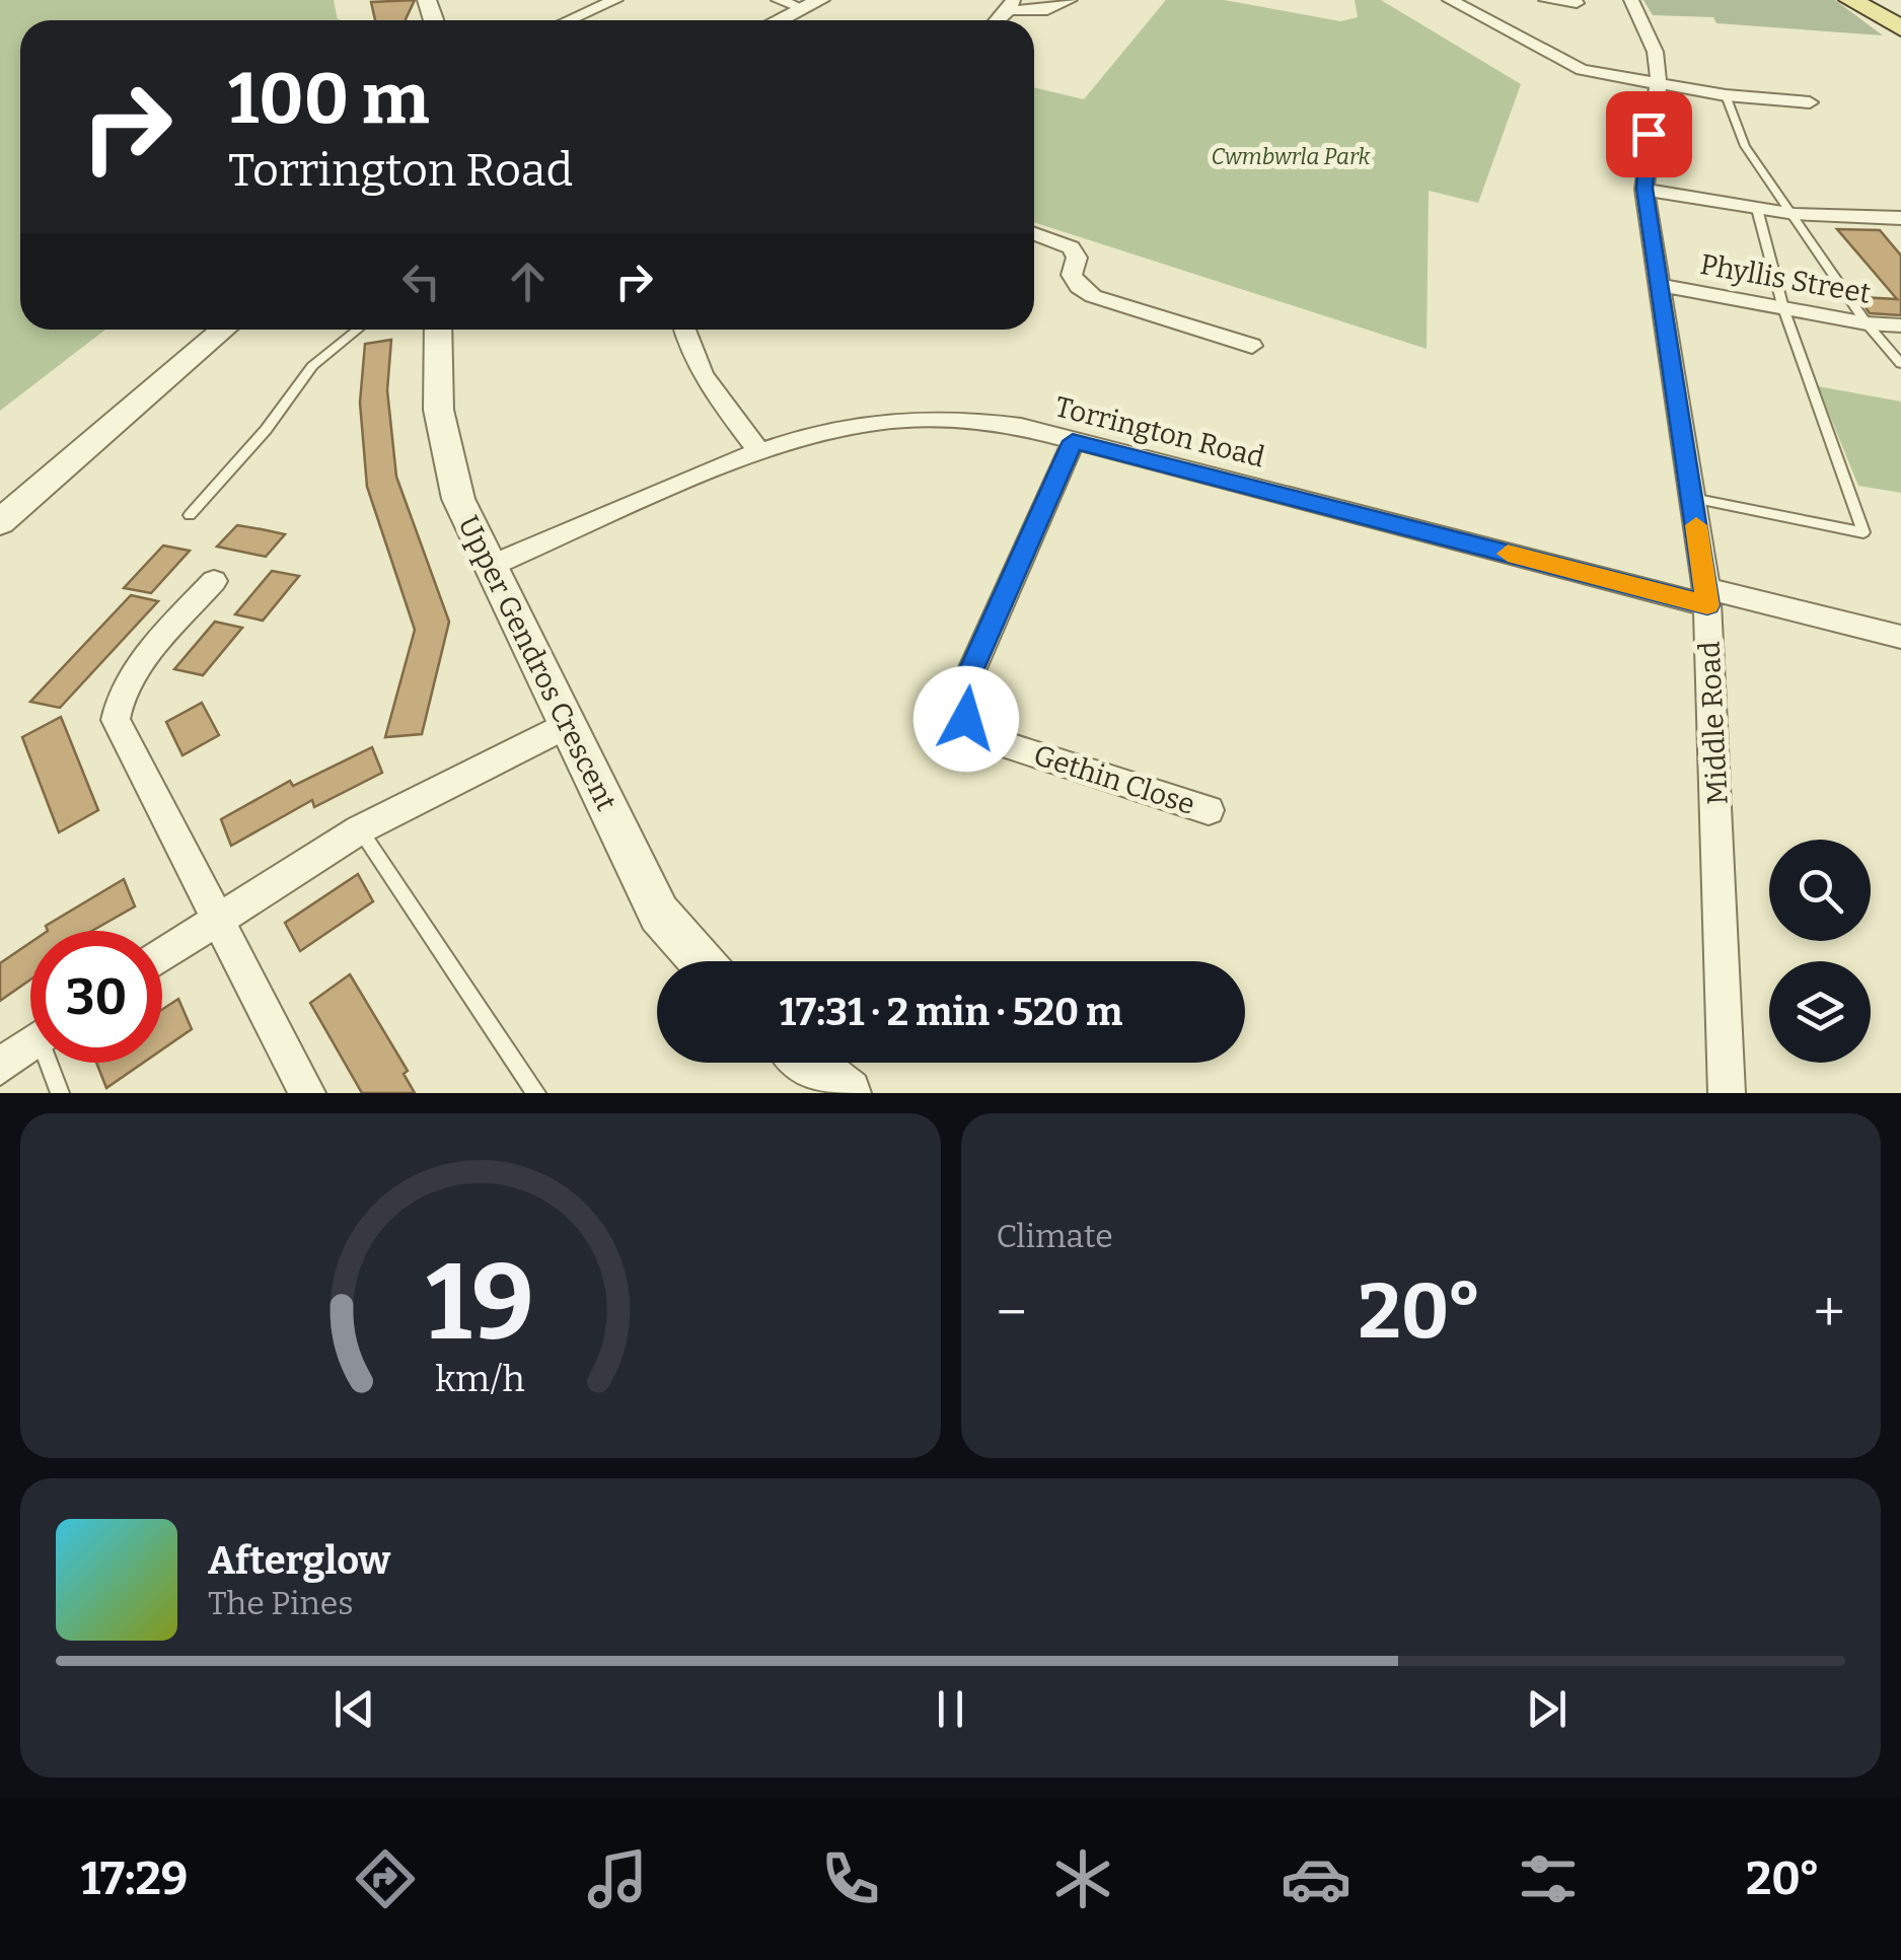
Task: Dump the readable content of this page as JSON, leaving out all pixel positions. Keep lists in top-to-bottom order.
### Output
{
  "streets": {
    "street": [
      "Phyllis Street",
      "Torrington Road",
      "Upper Gendros Crescent",
      "Middle Road",
      "Gethin Close"
    ]
  },
  "crossings": [
    ["Phyllis Street", "Middle Road"],
    ["Torrington Road", "Upper Gendros Crescent"],
    ["Torrington Road", "Middle Road"],
    ["Torrington Road", "Gethin Close"]
  ],
  "parks": ["Cwmbwrla Park"],
  "page": {
    "turn": ["100 m", "Torrington Road"],
    "limit": "30",
    "trip": "17:31 · 2 min · 520 m",
    "tile": "Climate",
    "heat": ["−", "20°", "+"],
    "song": ["Afterglow", "The Pines"],
    "tabs": ["17:29", "20°"],
    "gauge": ["19", "km/h"]
  }
}
